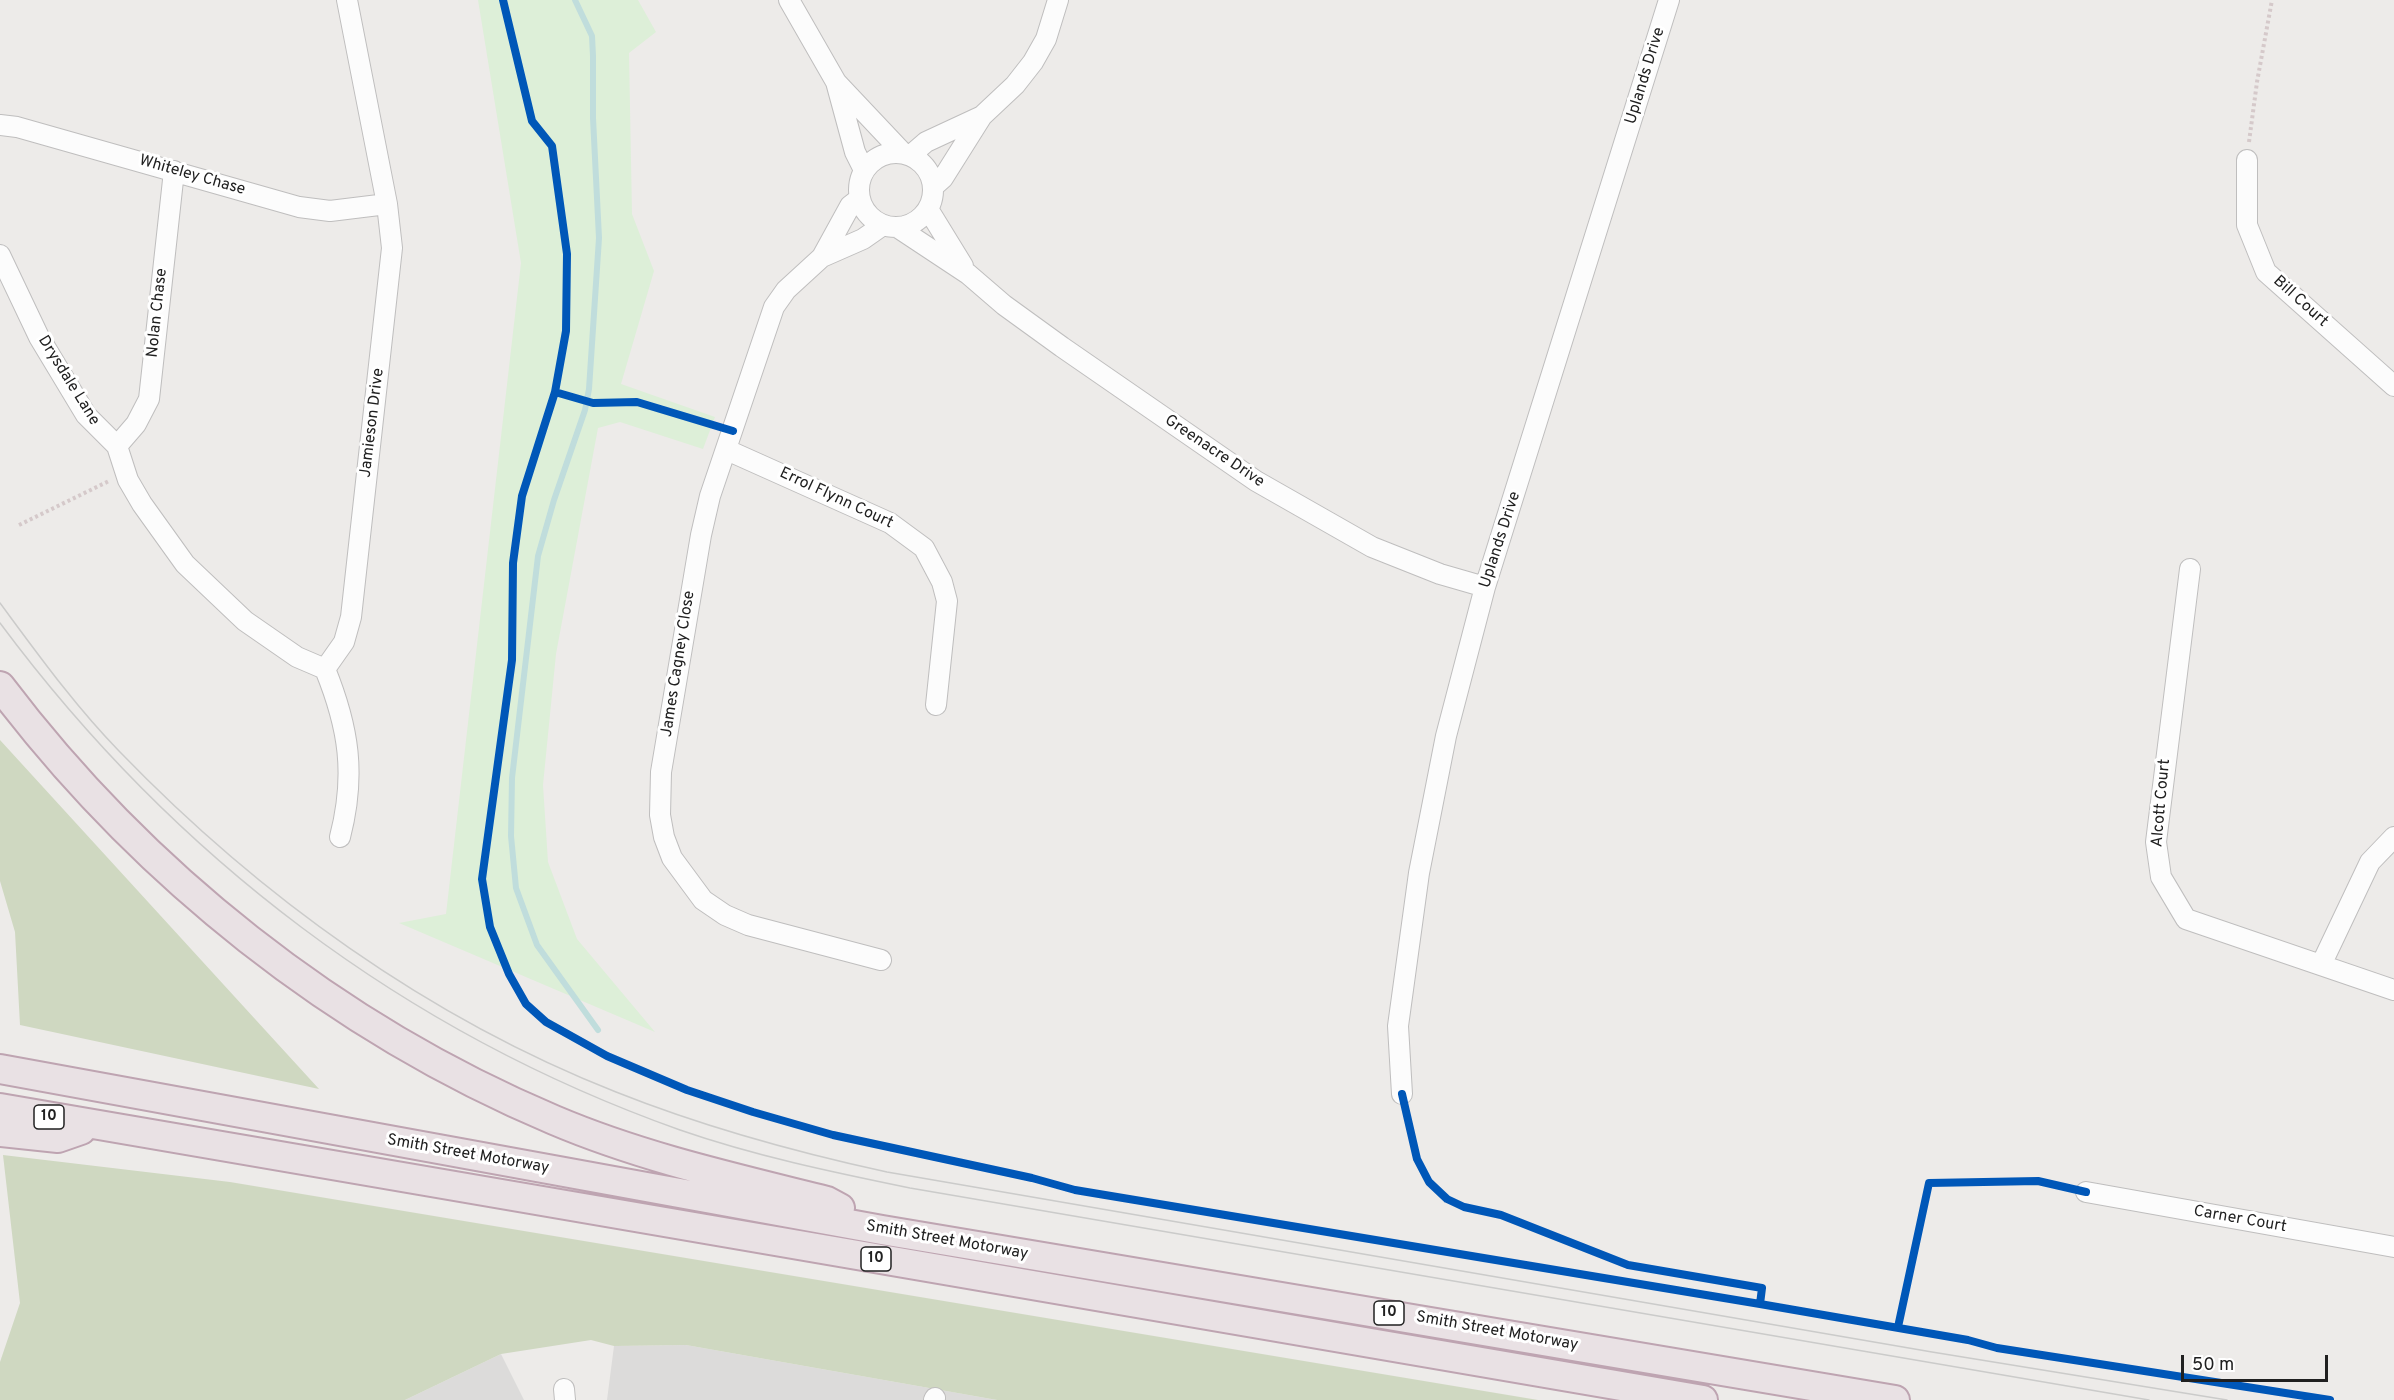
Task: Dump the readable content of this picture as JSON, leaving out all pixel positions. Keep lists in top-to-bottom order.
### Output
{
  "streets": {
    "highway": ["10", "Smith Street Motorway"],
    "street": [
      "Uplands Drive",
      "Whiteley Chase",
      "Bill Court",
      "Nolan Chase",
      "Drysdale Lane",
      "Jamieson Drive",
      "Greenacre Drive",
      "Errol Flynn Court",
      "James Cagney Close",
      "Alcott Court",
      "Carner Court"
    ]
  },
  "crossings": [
    ["Uplands Drive", "Greenacre Drive"],
    ["Whiteley Chase", "Nolan Chase"],
    ["Whiteley Chase", "Jamieson Drive"],
    ["Nolan Chase", "Drysdale Lane"],
    ["Drysdale Lane", "Jamieson Drive"],
    ["Greenacre Drive", "James Cagney Close"],
    ["Errol Flynn Court", "James Cagney Close"]
  ],
  "scale_bar": "50 m"
}
